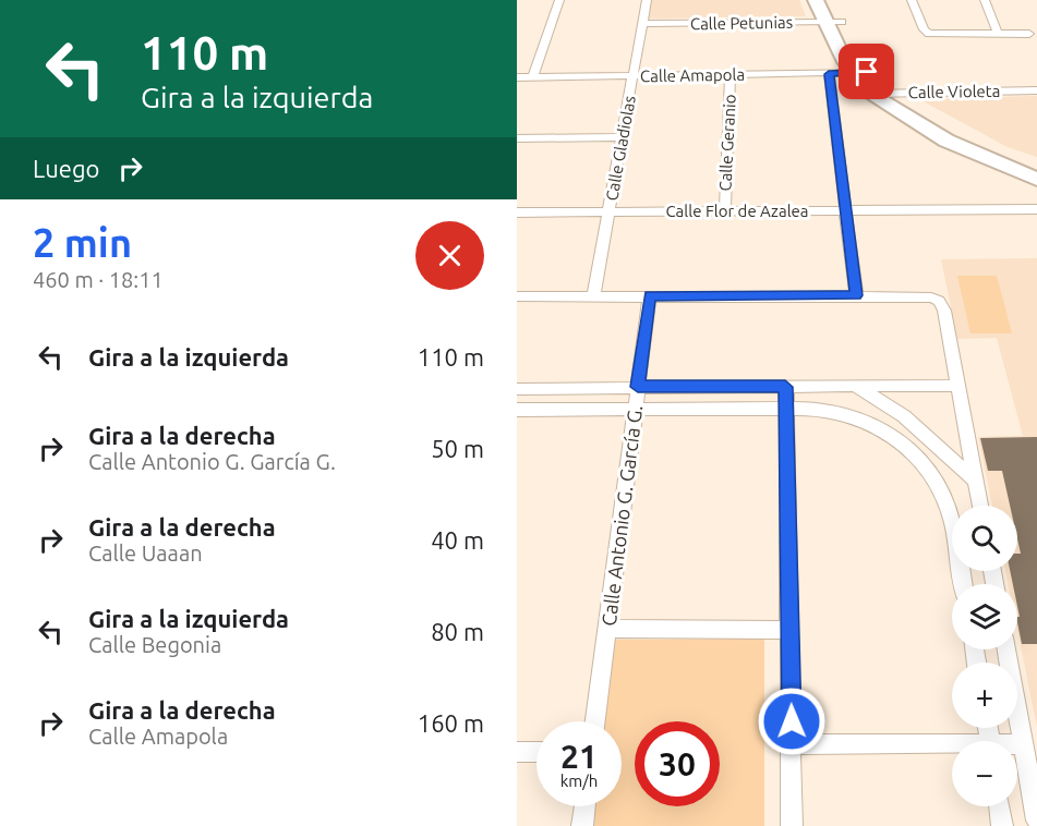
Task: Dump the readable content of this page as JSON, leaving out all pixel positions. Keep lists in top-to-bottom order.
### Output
{
  "streets": {
    "street": [
      "Calle Petunias",
      "Calle Amapola",
      "Calle Violeta",
      "Calle Geranio",
      "Calle Gladiolas",
      "Calle Flor de Azalea",
      "Calle Antonio G. García G."
    ]
  },
  "crossings": [
    ["Calle Petunias", "Calle Gladiolas"],
    ["Calle Amapola", "Calle Geranio"],
    ["Calle Amapola", "Calle Gladiolas"],
    ["Calle Geranio", "Calle Flor de Azalea"],
    ["Calle Gladiolas", "Calle Flor de Azalea"]
  ],
  "page": {
    "turn": ["110 m", "Gira a la izquierda"],
    "then": "Luego",
    "heading": ["2 min", "460 m · 18:11"],
    "list": [
      {
        "name": "Gira a la izquierda",
        "value": "110 m"
      },
      {
        "name": "Gira a la derecha",
        "note": "Calle Antonio G. García G.",
        "value": "50 m"
      },
      {
        "name": "Gira a la derecha",
        "note": "Calle Uaaan",
        "value": "40 m"
      },
      {
        "name": "Gira a la izquierda",
        "note": "Calle Begonia",
        "value": "80 m"
      },
      {
        "name": "Gira a la derecha",
        "note": "Calle Amapola",
        "value": "160 m"
      }
    ],
    "map_buttons": ["+", "−"],
    "speed": "21 km/h",
    "limit": "30"
  }
}
